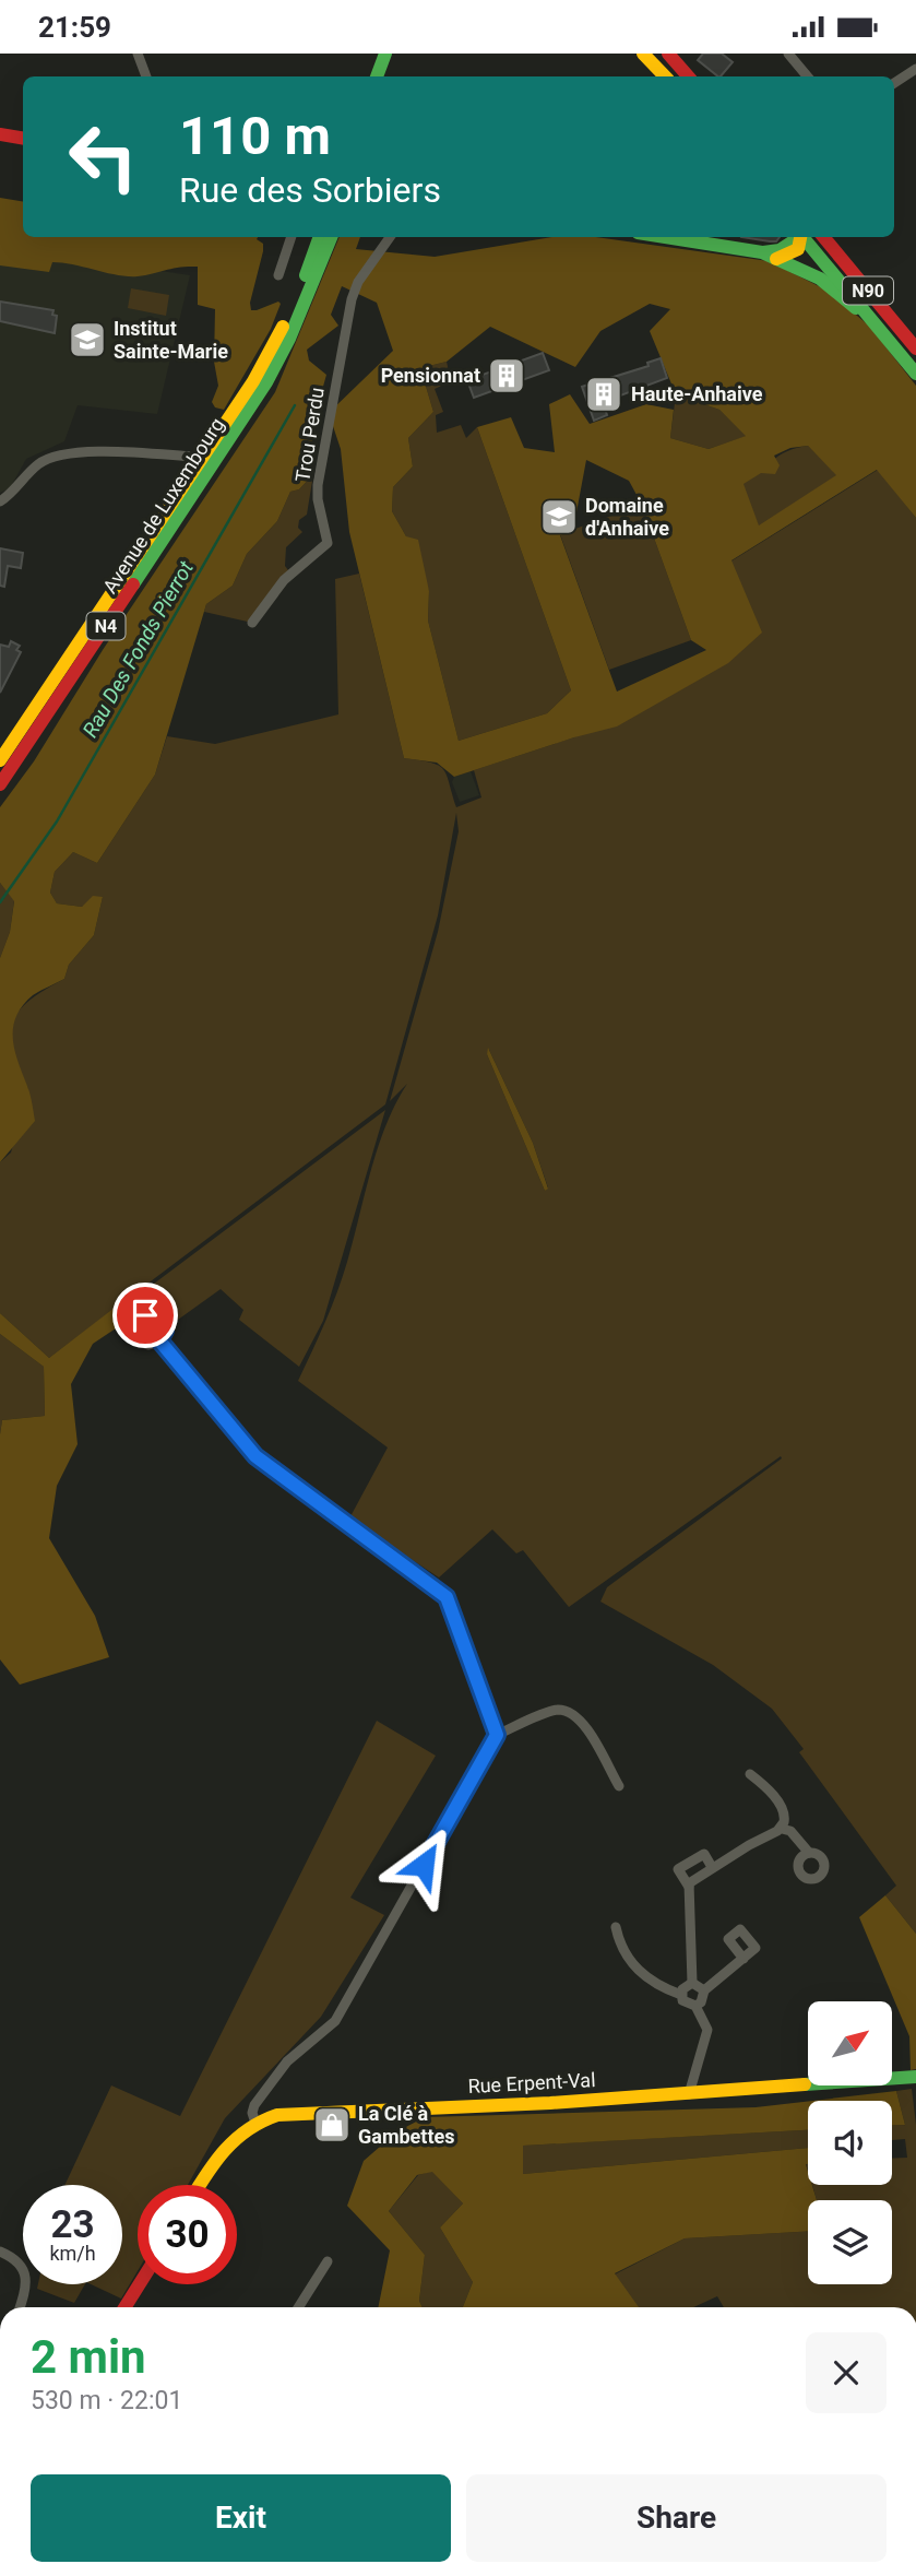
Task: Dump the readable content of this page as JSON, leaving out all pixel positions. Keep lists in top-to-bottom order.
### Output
{
  "streets": {
    "main road": [
      "N90",
      "Avenue de Luxembourg",
      "N4",
      "Rue Erpent-Val"
    ],
    "street": ["Trou Perdu"]
  },
  "water": ["Rau Des Fonds Pierrot"],
  "places": {
    "school or university": ["Institut Sainte-Marie", "Domaine d'Anhaive"],
    "building": ["Pensionnat", "Haute-Anhaive"],
    "shop": ["La Clé à Gambettes"]
  },
  "north": "top right",
  "page": {
    "status": "21:59",
    "turn": ["110 m", "Rue des Sorbiers"],
    "speed": "23 km/h",
    "limit": "30",
    "heading": ["2 min", "530 m · 22:01"],
    "buttons": ["Exit", "Share"]
  }
}
